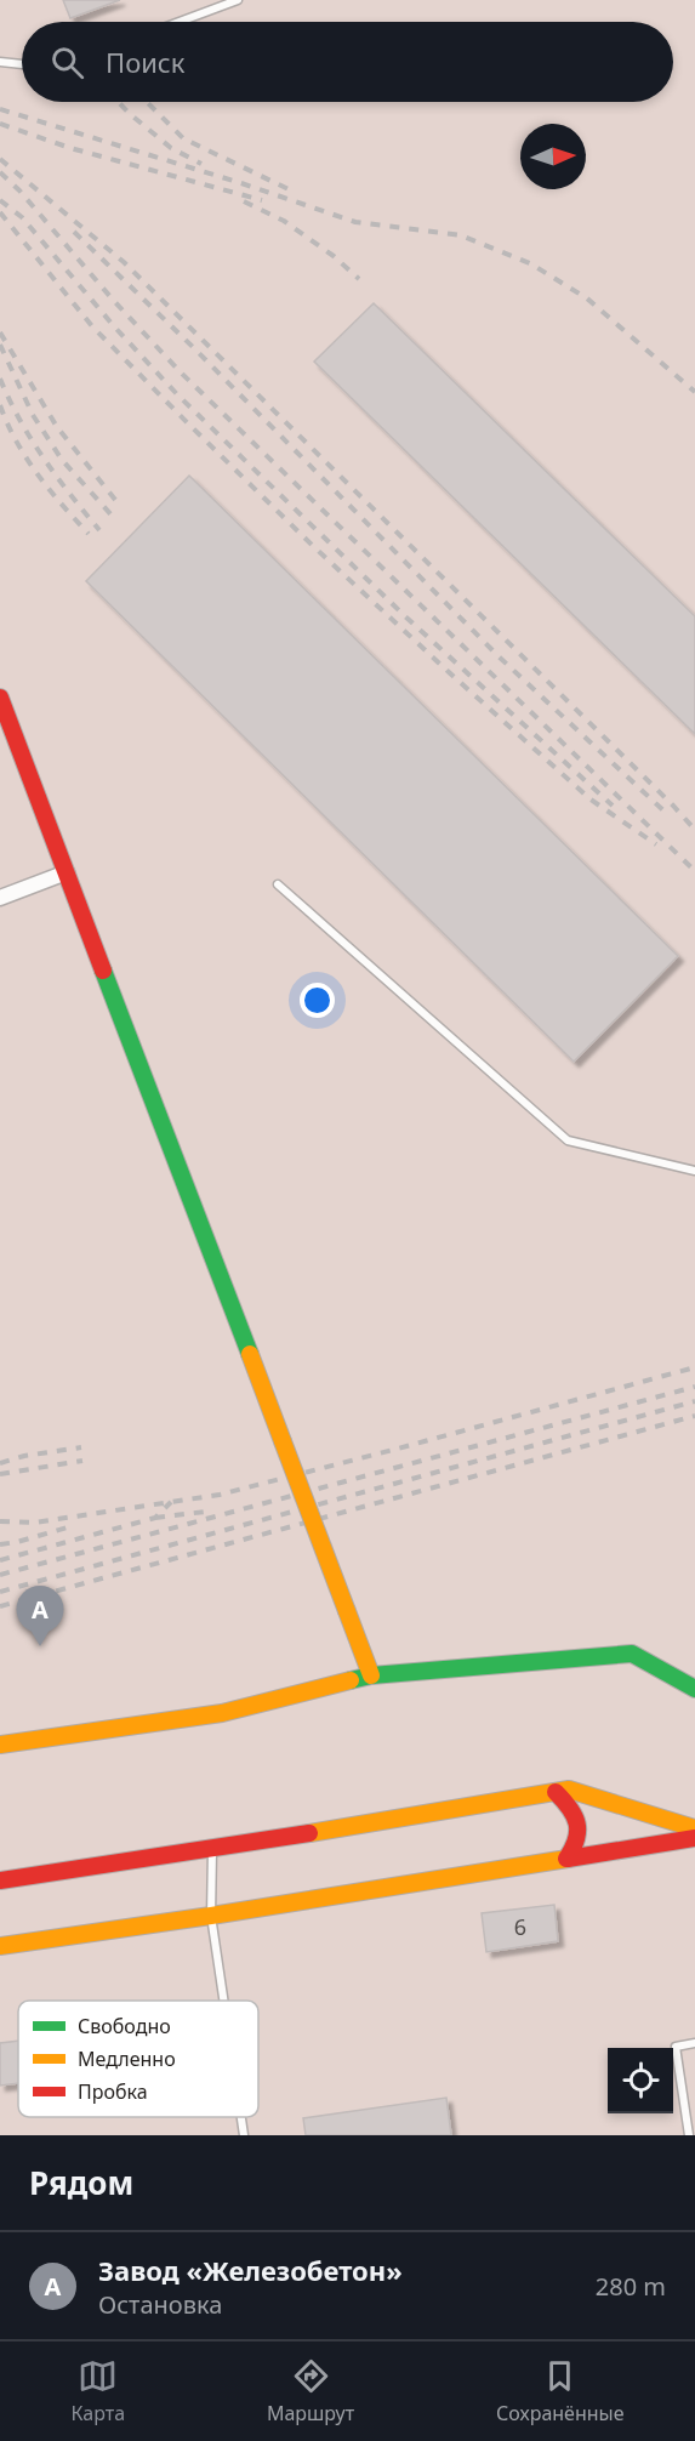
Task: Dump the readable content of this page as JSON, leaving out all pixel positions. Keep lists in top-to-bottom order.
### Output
{
  "house_numbers": ["6"],
  "legend": ["Свободно", "Медленно", "Пробка"],
  "north": "right",
  "page": {
    "search": "Поиск",
    "pins": "A",
    "heading": "Рядом",
    "list": [
      {
        "mark": "A",
        "name": "Завод «Железобетон»",
        "note": "Остановка",
        "value": "280 m"
      }
    ],
    "nav": ["Карта", "Маршрут", "Сохранённые"]
  }
}
